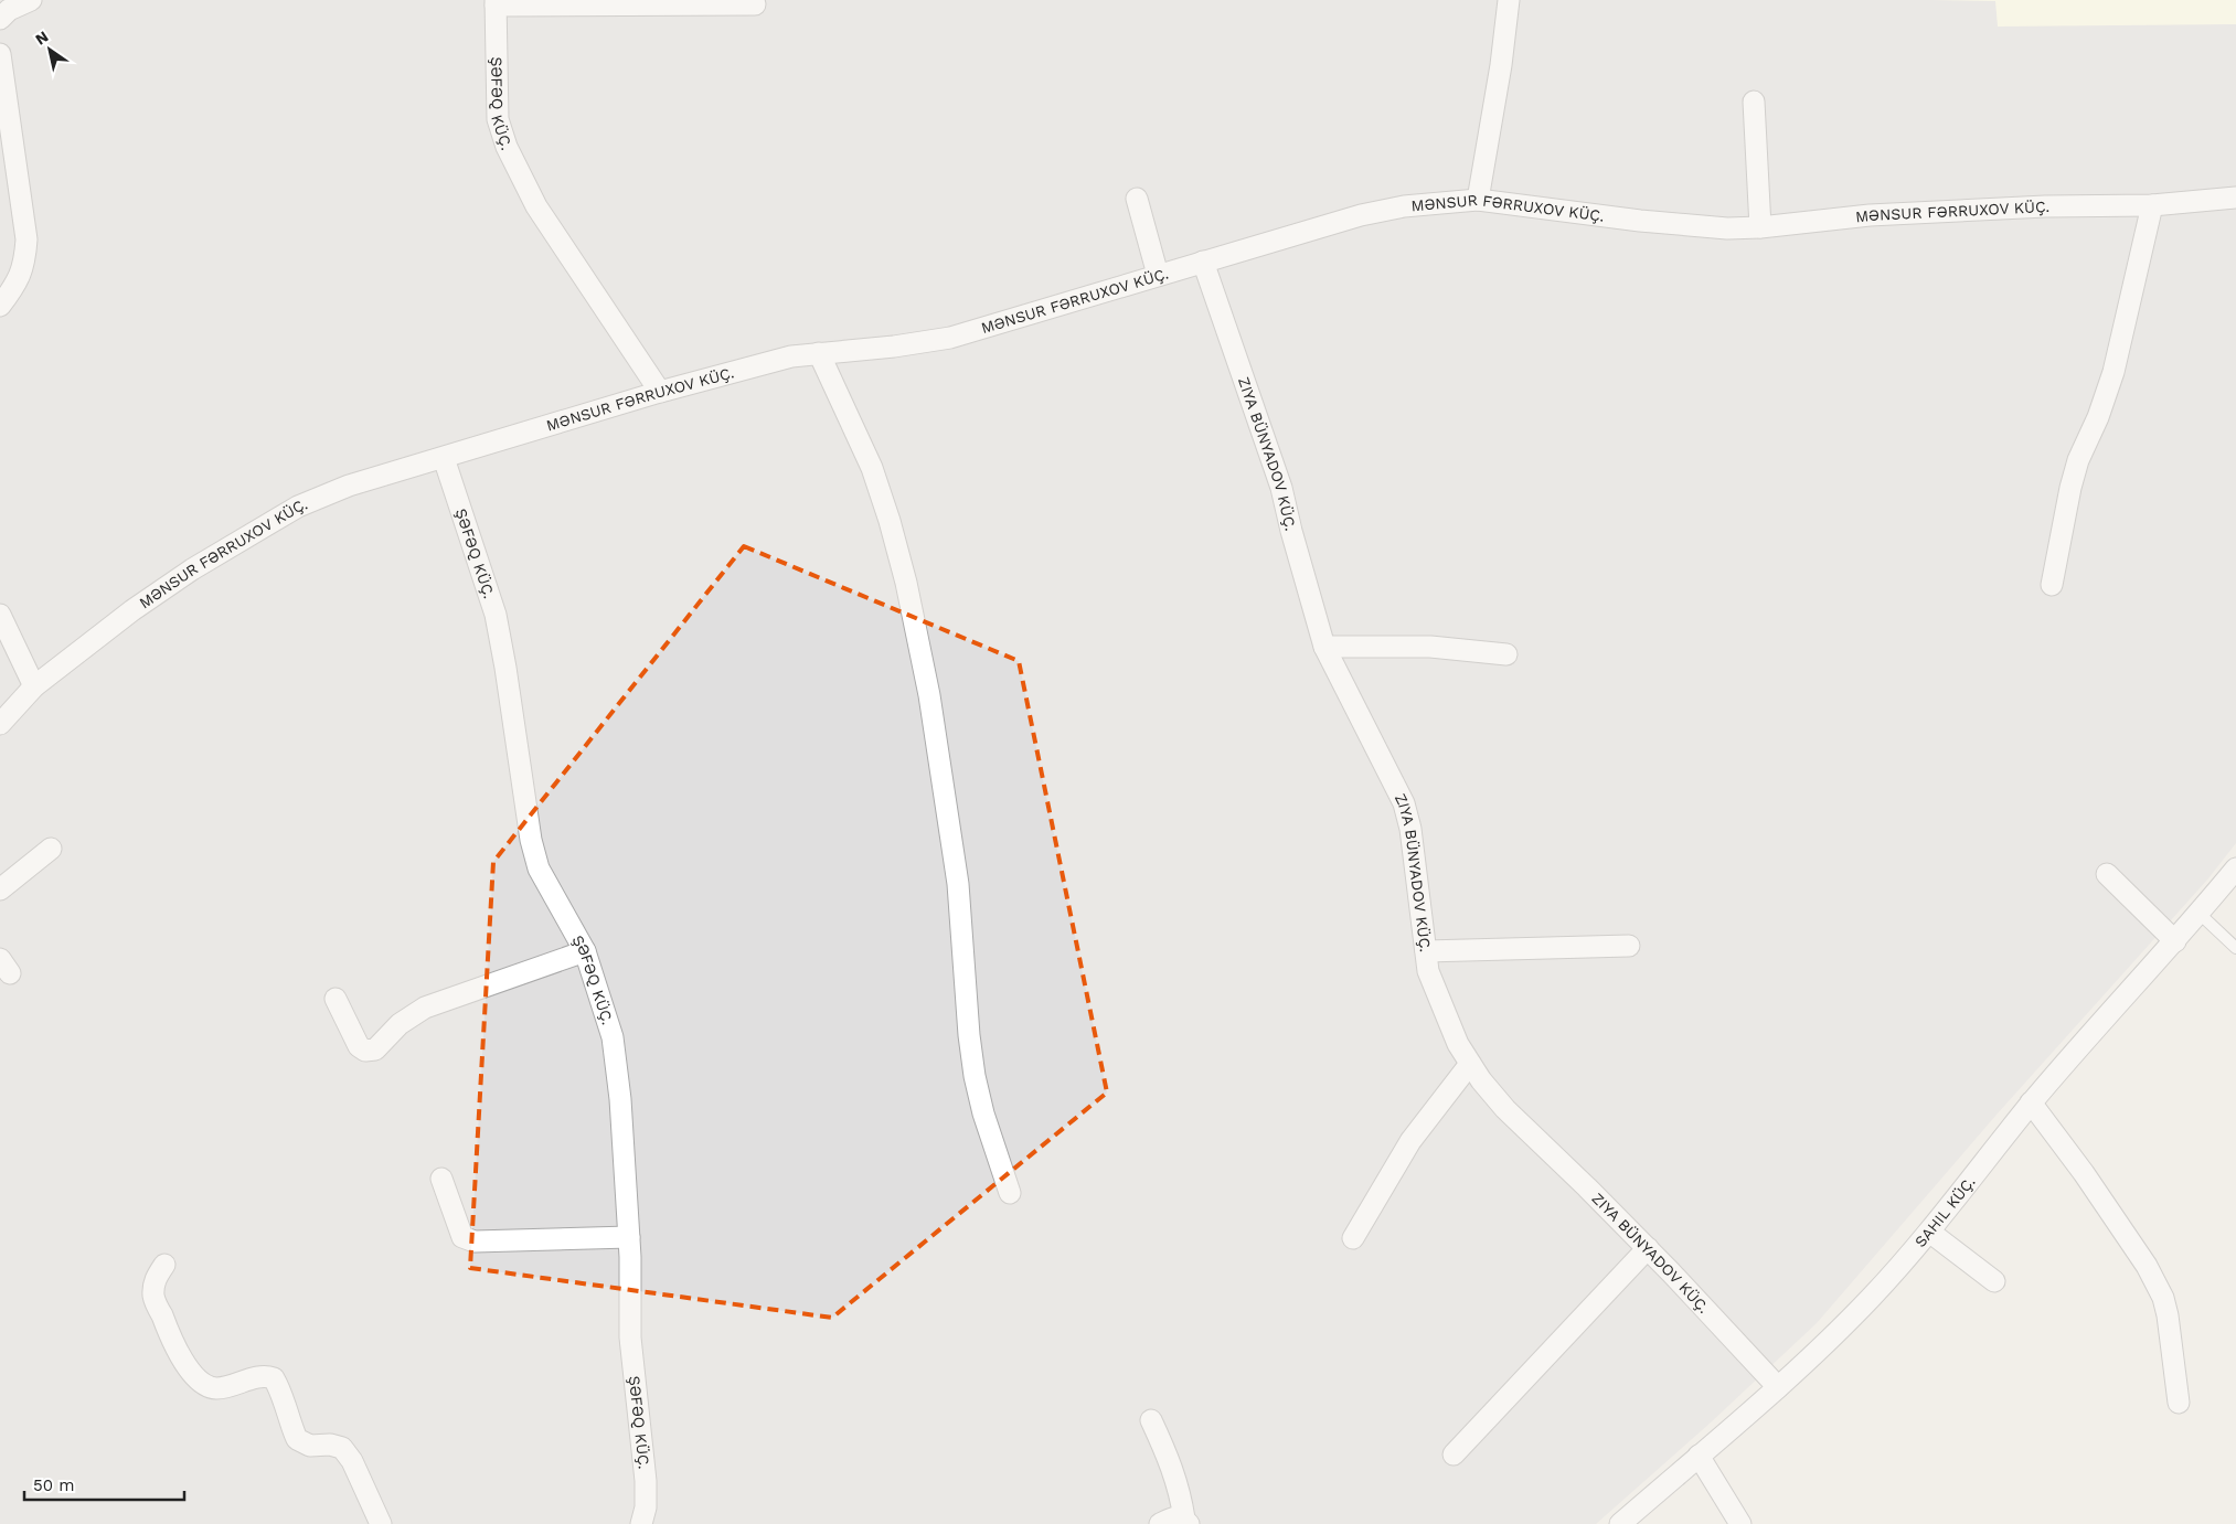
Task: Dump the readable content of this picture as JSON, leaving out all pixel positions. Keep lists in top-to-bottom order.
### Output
{
  "streets": {
    "street": [
      "ŞƏFƏQ KÜÇ.",
      "MƏNSUR FƏRRUXOV KÜÇ.",
      "ZIYA BÜNYADOV KÜÇ.",
      "SAHIL KÜÇ."
    ]
  },
  "crossings": [
    ["ŞƏFƏQ KÜÇ.", "MƏNSUR FƏRRUXOV KÜÇ."],
    ["MƏNSUR FƏRRUXOV KÜÇ.", "ZIYA BÜNYADOV KÜÇ."],
    ["ZIYA BÜNYADOV KÜÇ.", "SAHIL KÜÇ."]
  ],
  "scale_bar": "50 m",
  "north": "top left"
}
